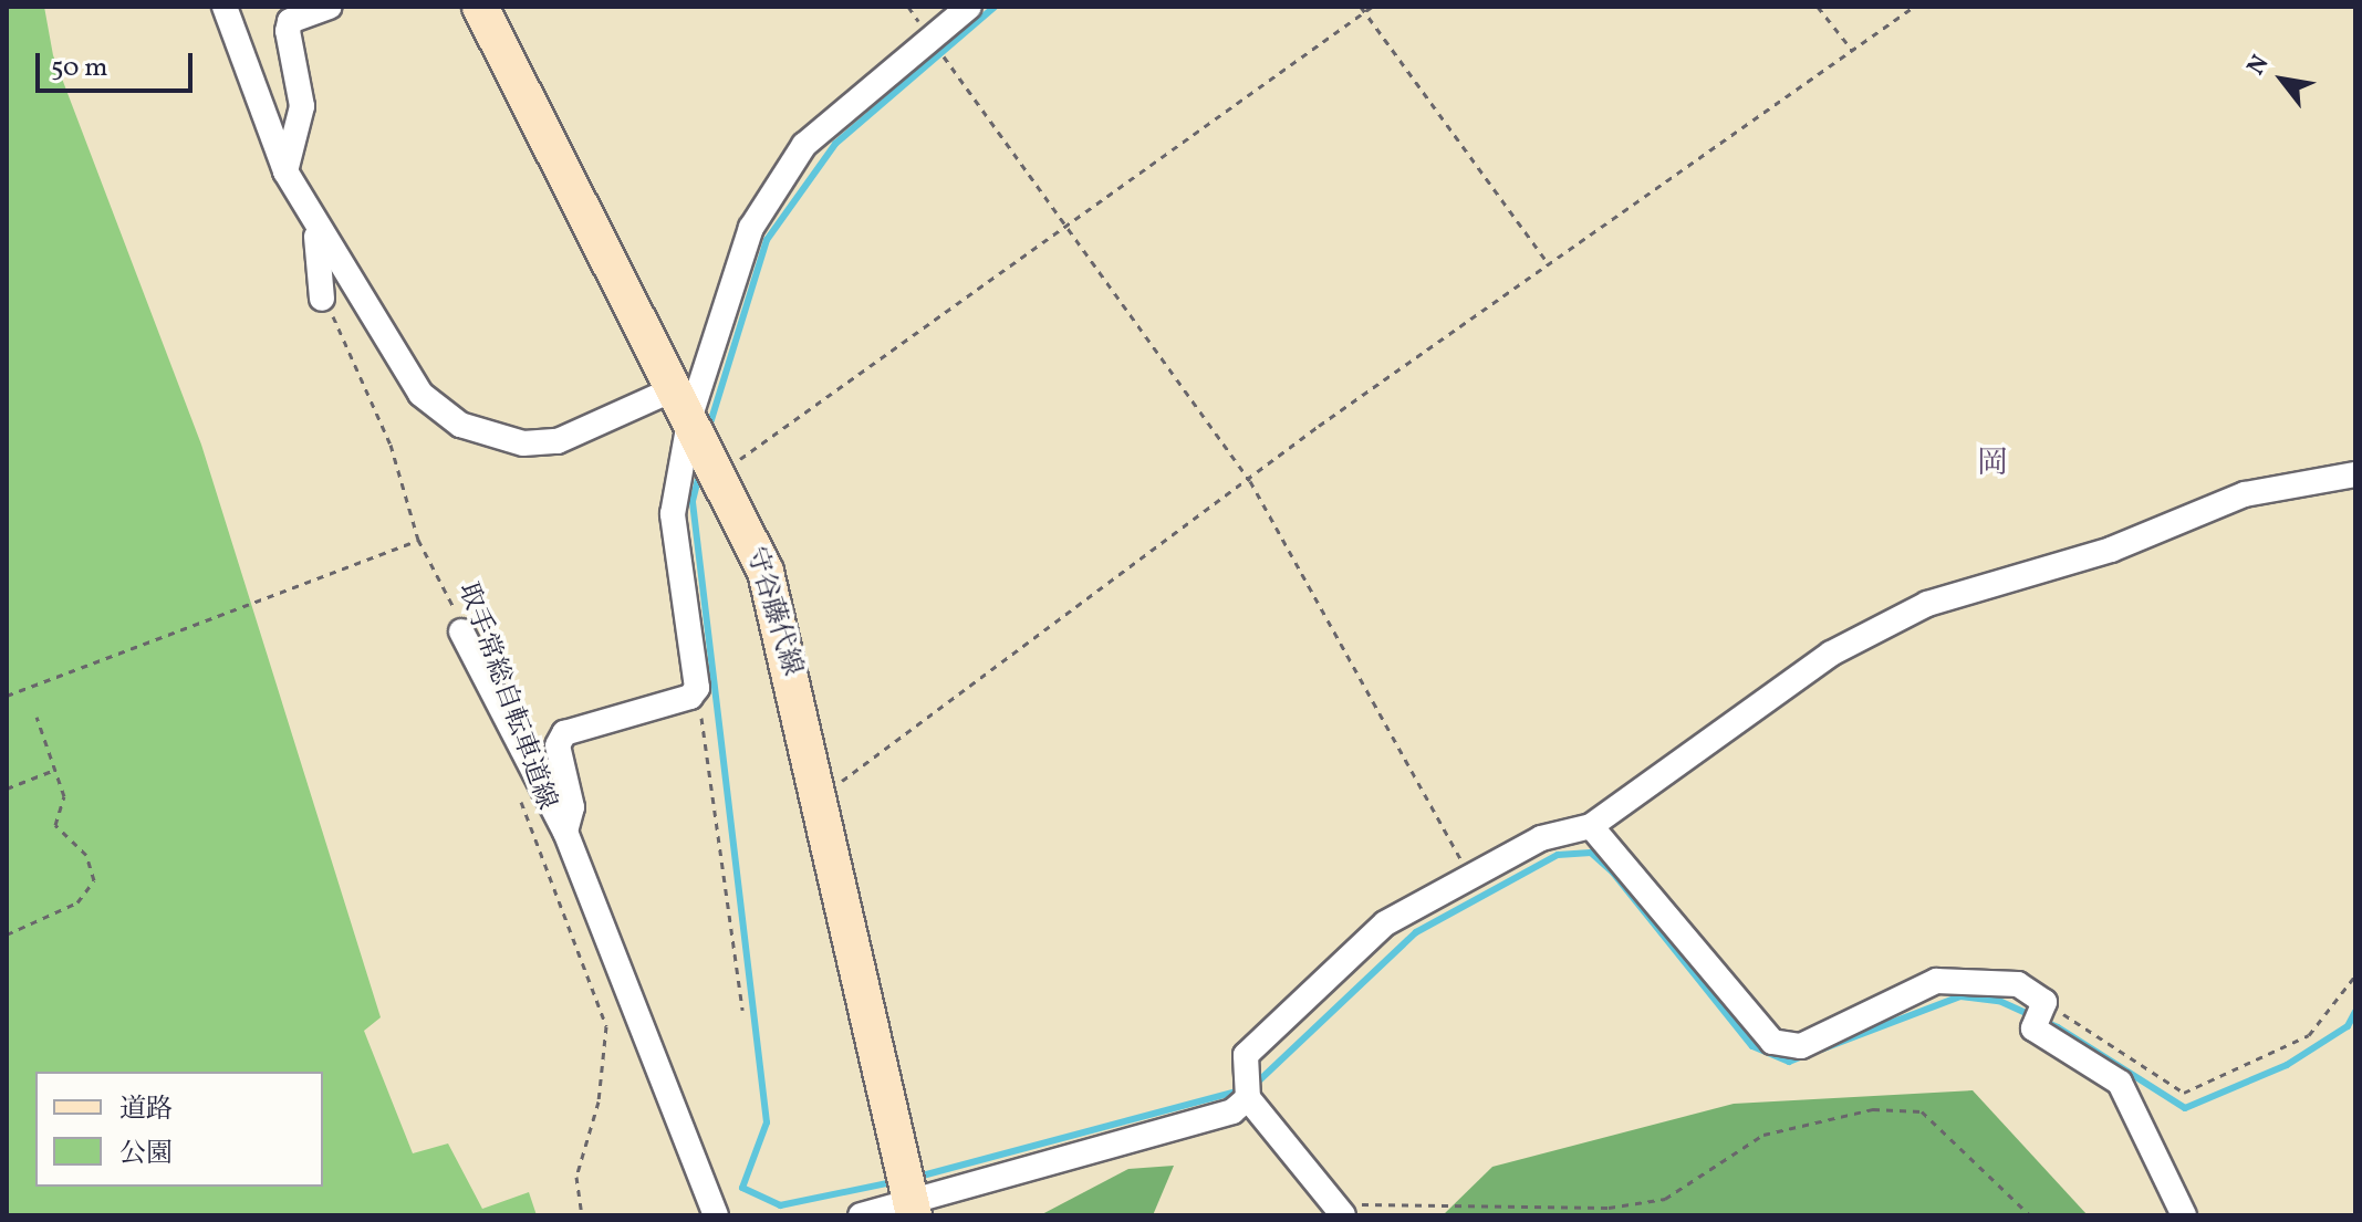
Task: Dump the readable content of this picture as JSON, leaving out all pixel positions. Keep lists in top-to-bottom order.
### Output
{
  "streets": {
    "main road": ["守谷藤代線"],
    "path": ["取手常総自転車道線"]
  },
  "districts": ["岡"],
  "legend": ["道路", "公園"],
  "scale_bar": "50 m",
  "north": "top left"
}
